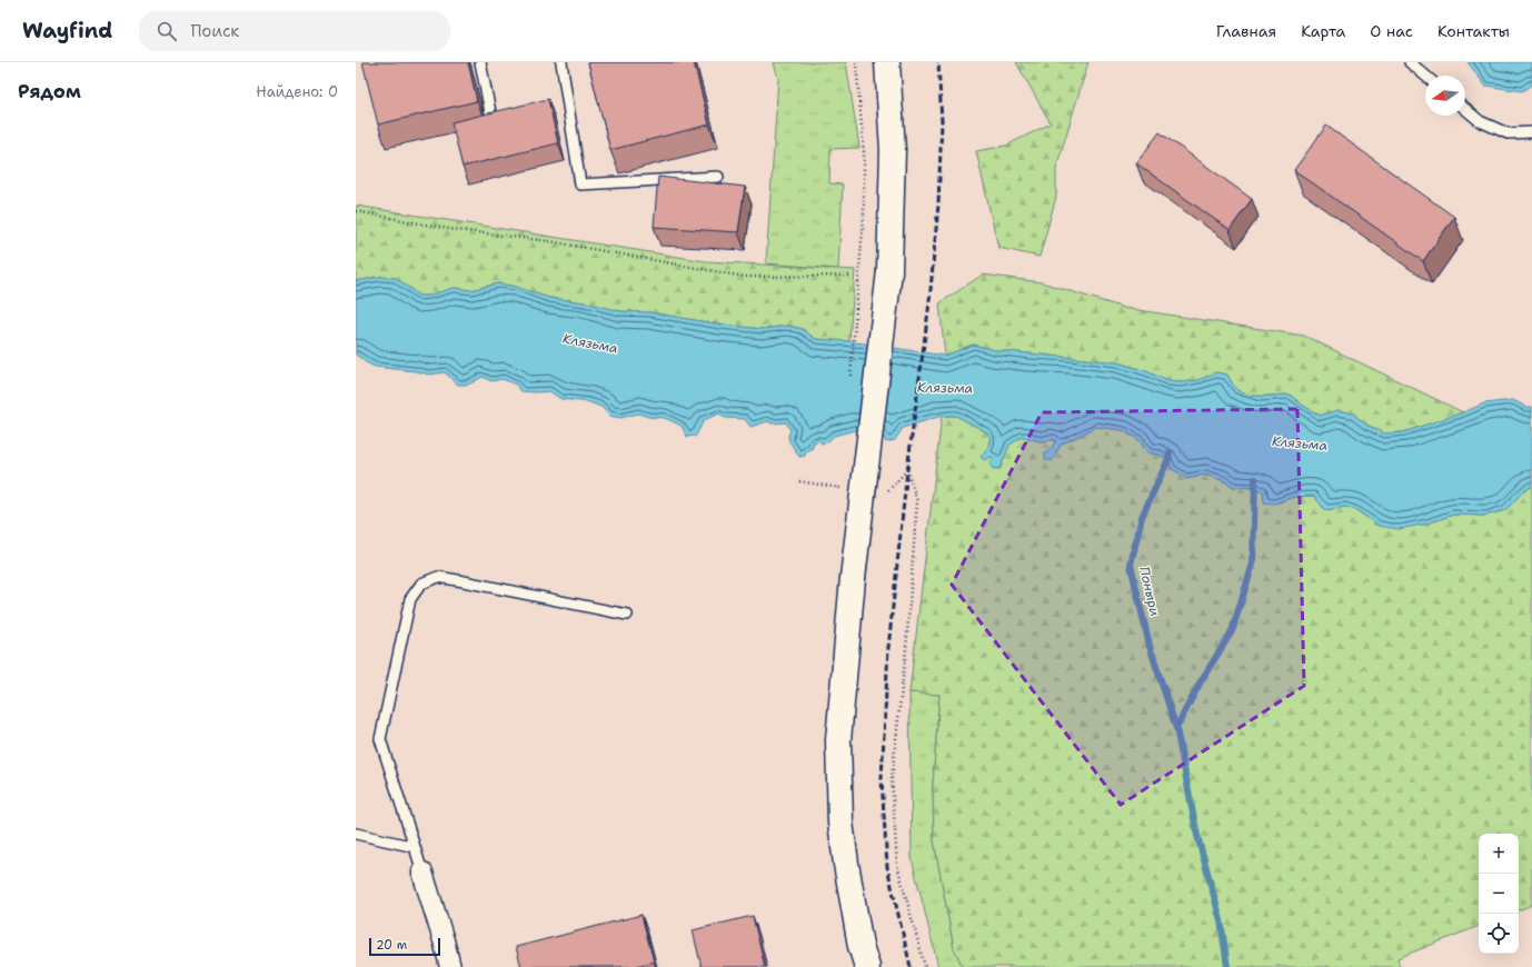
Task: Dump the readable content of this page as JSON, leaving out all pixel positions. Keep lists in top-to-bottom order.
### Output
{
  "water": ["Клязьма", "Поныри"],
  "scale_bar": "20 m",
  "north": "left",
  "page": {
    "header": "Wayfind",
    "search": "Поиск",
    "nav": [
      "Главная",
      "Карта",
      "О нас",
      "Контакты"
    ],
    "heading": ["Рядом", "Найдено: 0"],
    "map_buttons": ["+", "−"],
    "scale": "20 m"
  }
}
